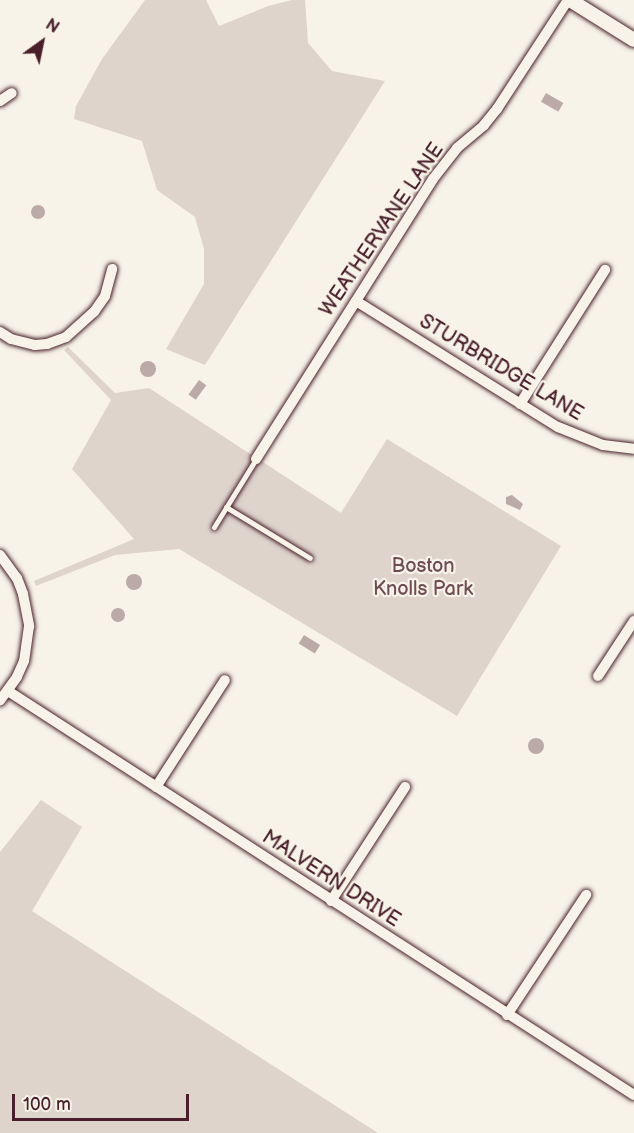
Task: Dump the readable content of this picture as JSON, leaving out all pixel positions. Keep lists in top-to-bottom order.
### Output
{
  "streets": {
    "street": ["WEATHERVANE LANE", "STURBRIDGE LANE", "MALVERN DRIVE"]
  },
  "crossings": [
    ["WEATHERVANE LANE", "STURBRIDGE LANE"]
  ],
  "parks": ["Boston Knolls Park"],
  "scale_bar": "100 m",
  "north": "top right"
}
